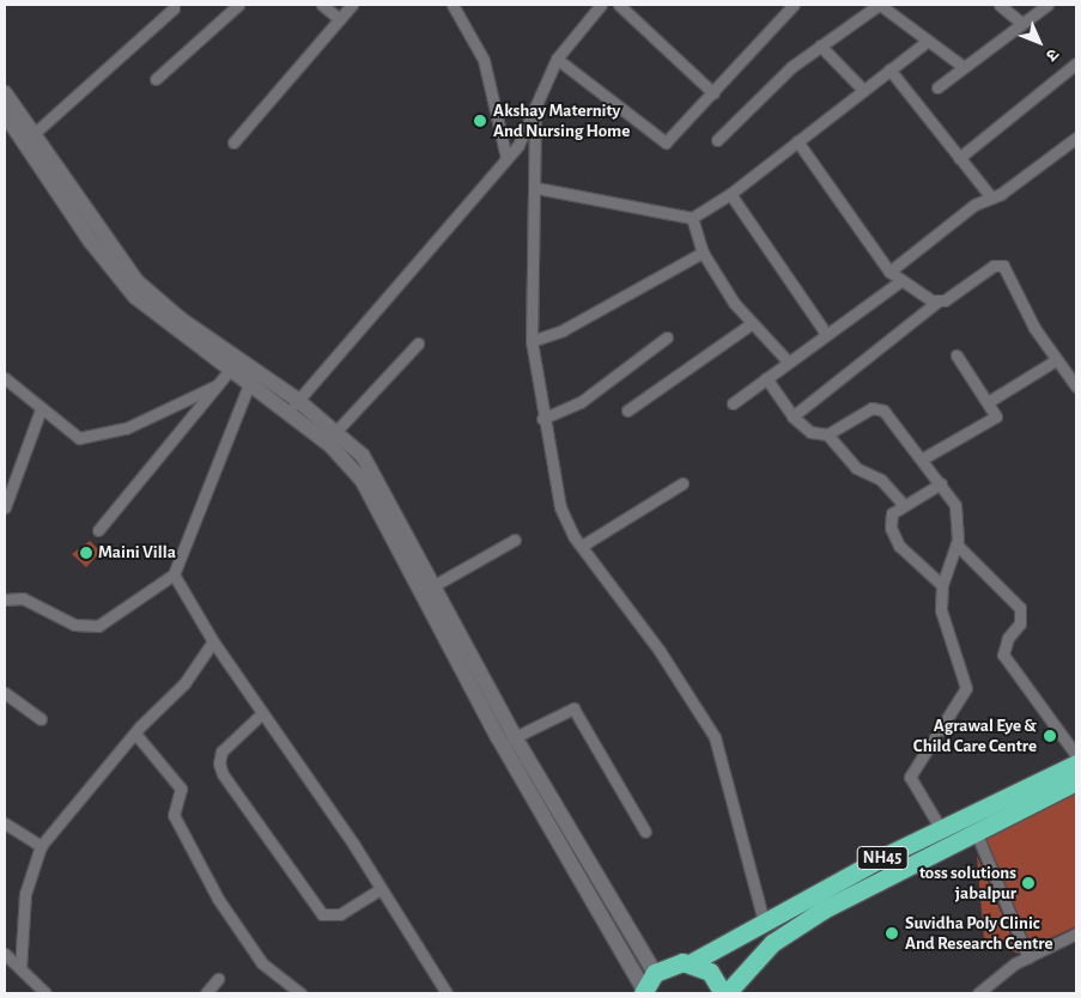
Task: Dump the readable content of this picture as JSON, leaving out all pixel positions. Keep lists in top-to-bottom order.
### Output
{
  "streets": {
    "highway": ["NH45"]
  },
  "places": [
    "Akshay Maternity And Nursing Home",
    "Maini Villa",
    "Agrawal Eye & Child Care Centre",
    "toss solutions jabalpur",
    "Suvidha Poly Clinic And Research Centre"
  ],
  "north": "bottom right"
}
